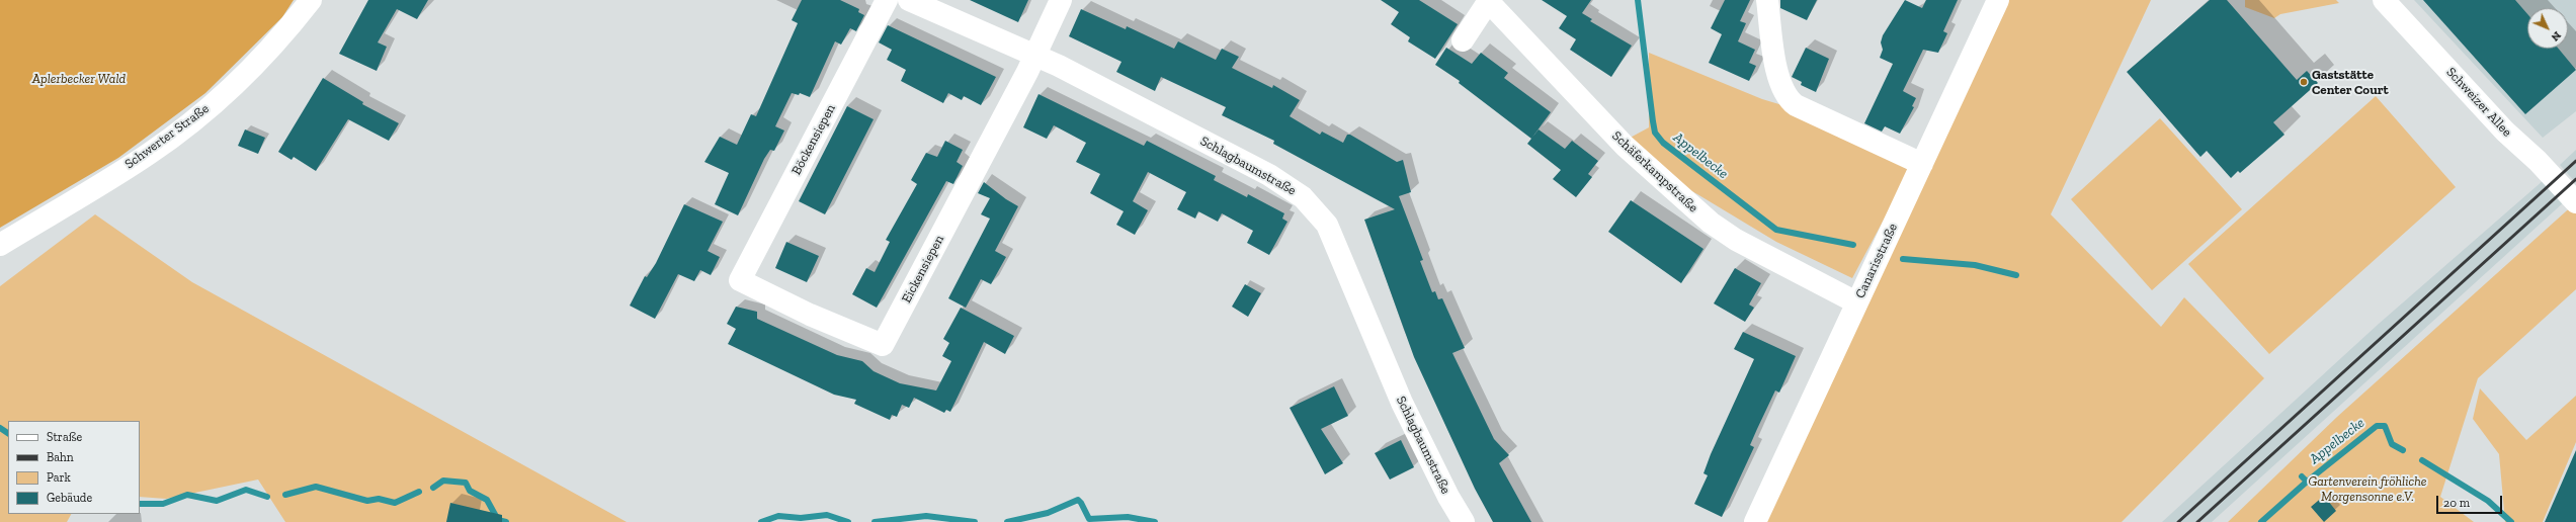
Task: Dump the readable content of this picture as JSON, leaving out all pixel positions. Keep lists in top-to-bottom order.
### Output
{
  "streets": {
    "street": [
      "Schweizer Allee",
      "Schwerter Straße",
      "Böckensiepen",
      "Schlagbaumstraße",
      "Schäferkampstraße",
      "Canarisstraße",
      "Eickensiepen"
    ]
  },
  "crossings": [
    ["Böckensiepen", "Eickensiepen"],
    ["Schlagbaumstraße", "Eickensiepen"],
    ["Schäferkampstraße", "Canarisstraße"]
  ],
  "water": ["Appelbecke"],
  "parks": ["Aplerbecker Wald", "Gartenverein fröhliche Morgensonne e.V."],
  "places": ["Gaststätte Center Court"],
  "legend": [
    "Straße",
    "Bahn",
    "Park",
    "Gebäude"
  ],
  "scale_bar": "20 m",
  "north": "bottom right"
}
